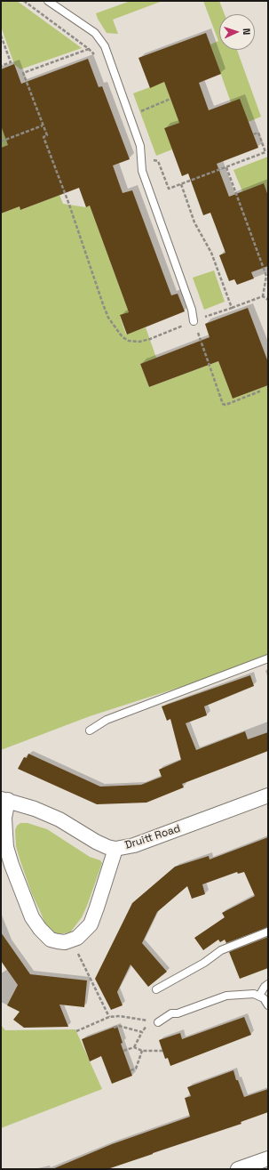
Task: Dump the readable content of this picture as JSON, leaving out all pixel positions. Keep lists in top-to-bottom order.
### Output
{
  "streets": {
    "street": ["Druitt Road"]
  },
  "north": "right"
}
